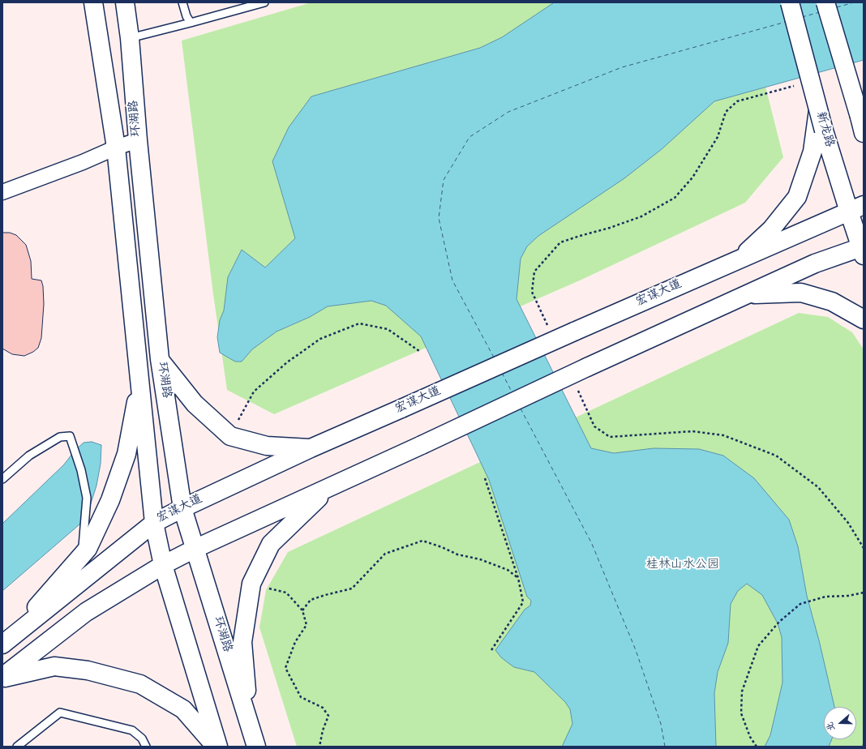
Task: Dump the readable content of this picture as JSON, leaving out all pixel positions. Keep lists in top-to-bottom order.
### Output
{
  "streets": {
    "main road": ["环湖路", "新龙路", "宏谋大道"]
  },
  "crossings": [
    ["环湖路", "宏谋大道"],
    ["新龙路", "宏谋大道"]
  ],
  "parks": ["桂林山水公园"],
  "north": "left"
}
